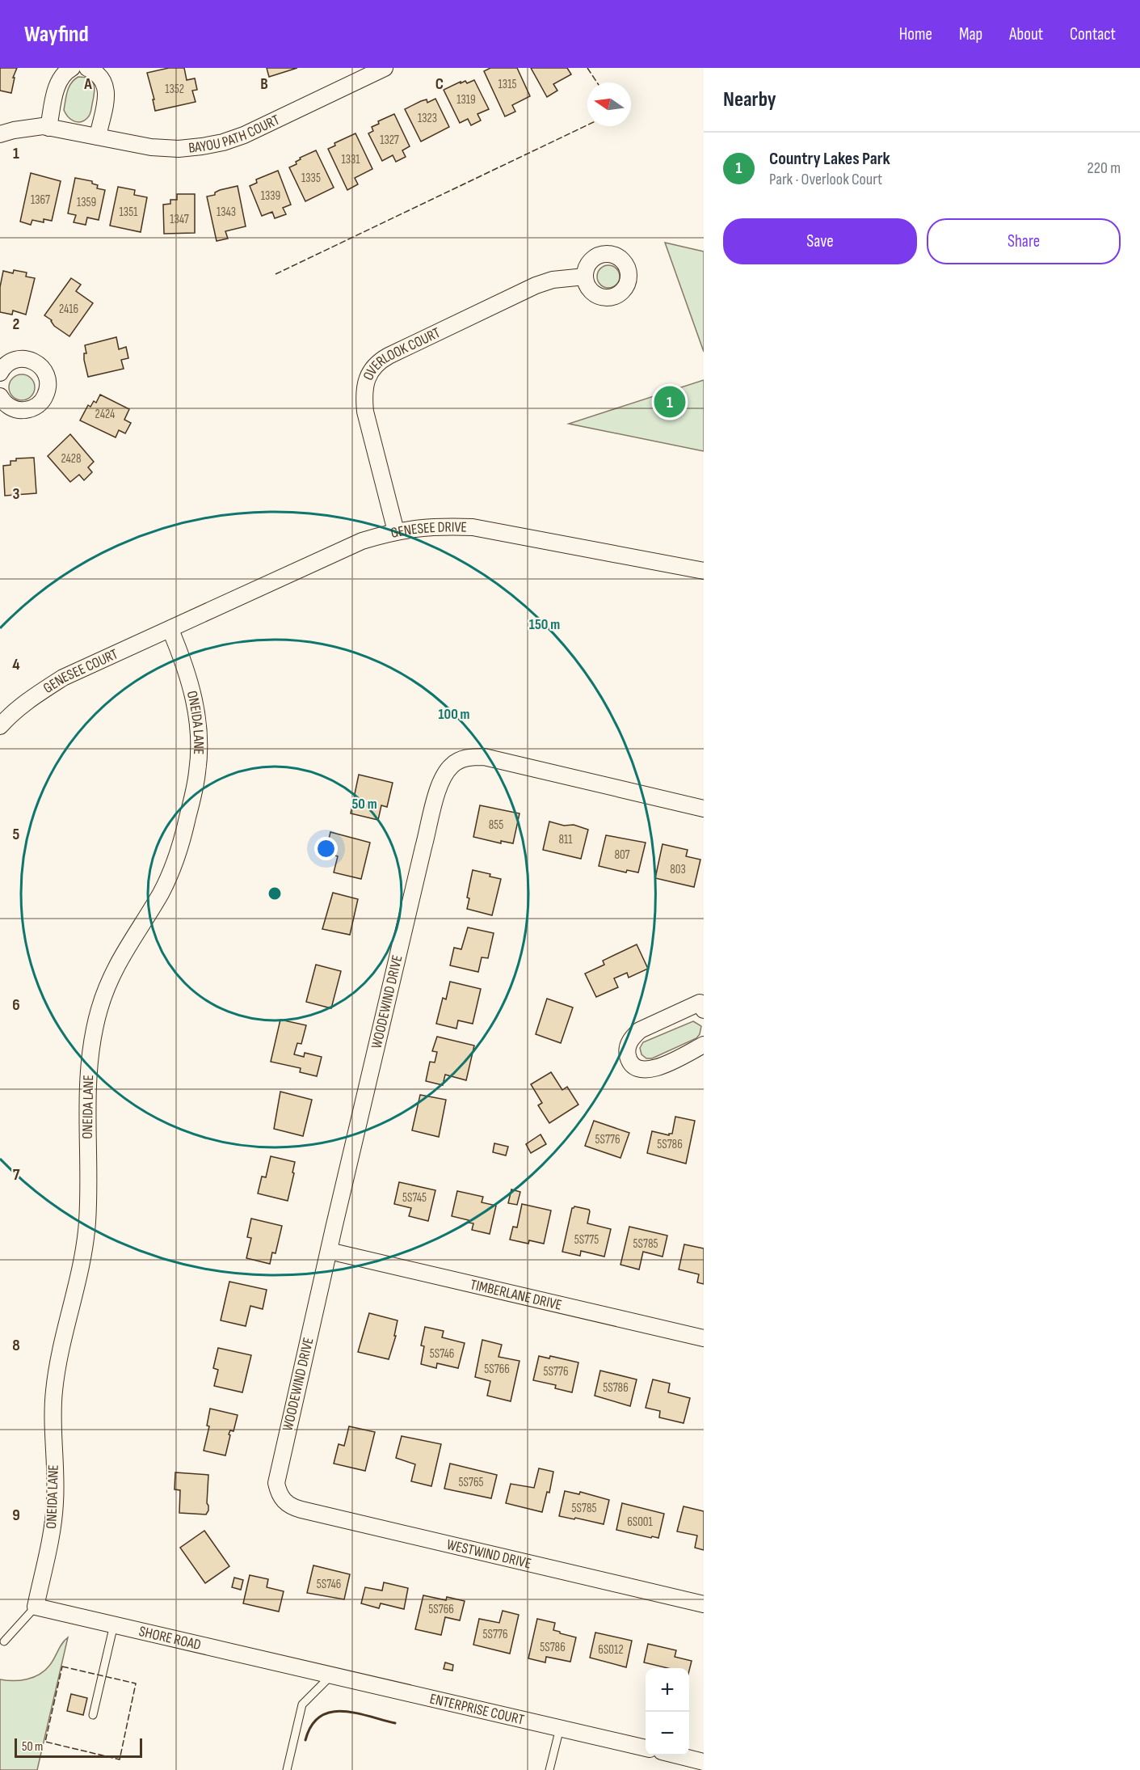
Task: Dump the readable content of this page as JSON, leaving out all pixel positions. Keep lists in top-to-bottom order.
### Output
{
  "streets": {
    "street": [
      "BAYOU PATH COURT",
      "OVERLOOK COURT",
      "GENESEE DRIVE",
      "GENESEE COURT",
      "ONEIDA LANE",
      "WOODEWIND DRIVE",
      "TIMBERLANE DRIVE",
      "WESTWIND DRIVE",
      "SHORE ROAD",
      "ENTERPRISE COURT"
    ]
  },
  "crossings": [
    ["OVERLOOK COURT", "GENESEE DRIVE"],
    ["GENESEE DRIVE", "GENESEE COURT"],
    ["GENESEE DRIVE", "ONEIDA LANE"],
    ["GENESEE COURT", "ONEIDA LANE"],
    ["ONEIDA LANE", "SHORE ROAD"],
    ["WOODEWIND DRIVE", "TIMBERLANE DRIVE"],
    ["WOODEWIND DRIVE", "WESTWIND DRIVE"],
    ["SHORE ROAD", "ENTERPRISE COURT"]
  ],
  "house_numbers": [
    "1315",
    "1352",
    "1319",
    "1323",
    "1327",
    "1331",
    "1335",
    "1339",
    "1367",
    "1359",
    "1351",
    "1343",
    "1347",
    "2416",
    "2424",
    "2428",
    "855",
    "811",
    "807",
    "803",
    "5S776",
    "5S786",
    "5S745",
    "5S775",
    "5S785",
    "5S746",
    "5S766",
    "5S776",
    "5S786",
    "5S765",
    "5S785",
    "6S001",
    "5S746",
    "5S766",
    "5S776",
    "5S786",
    "6S012"
  ],
  "scale_bar": "50 m",
  "north": "left",
  "page": {
    "header": "Wayfind",
    "nav": [
      "Home",
      "Map",
      "About",
      "Contact"
    ],
    "heading": "Nearby",
    "list": [
      {
        "mark": "1",
        "name": "Country Lakes Park",
        "note": "Park · Overlook Court",
        "value": "220 m"
      }
    ],
    "buttons": ["Save", "Share"],
    "pins": "1",
    "map_buttons": ["+", "−"],
    "scale": "50 m"
  },
  "grid": {
    "columns": ["A", "B", "C"],
    "rows": [
      "1",
      "2",
      "3",
      "4",
      "5",
      "6",
      "7",
      "8",
      "9"
    ]
  },
  "rings": ["150 m", "100 m", "50 m"]
}
